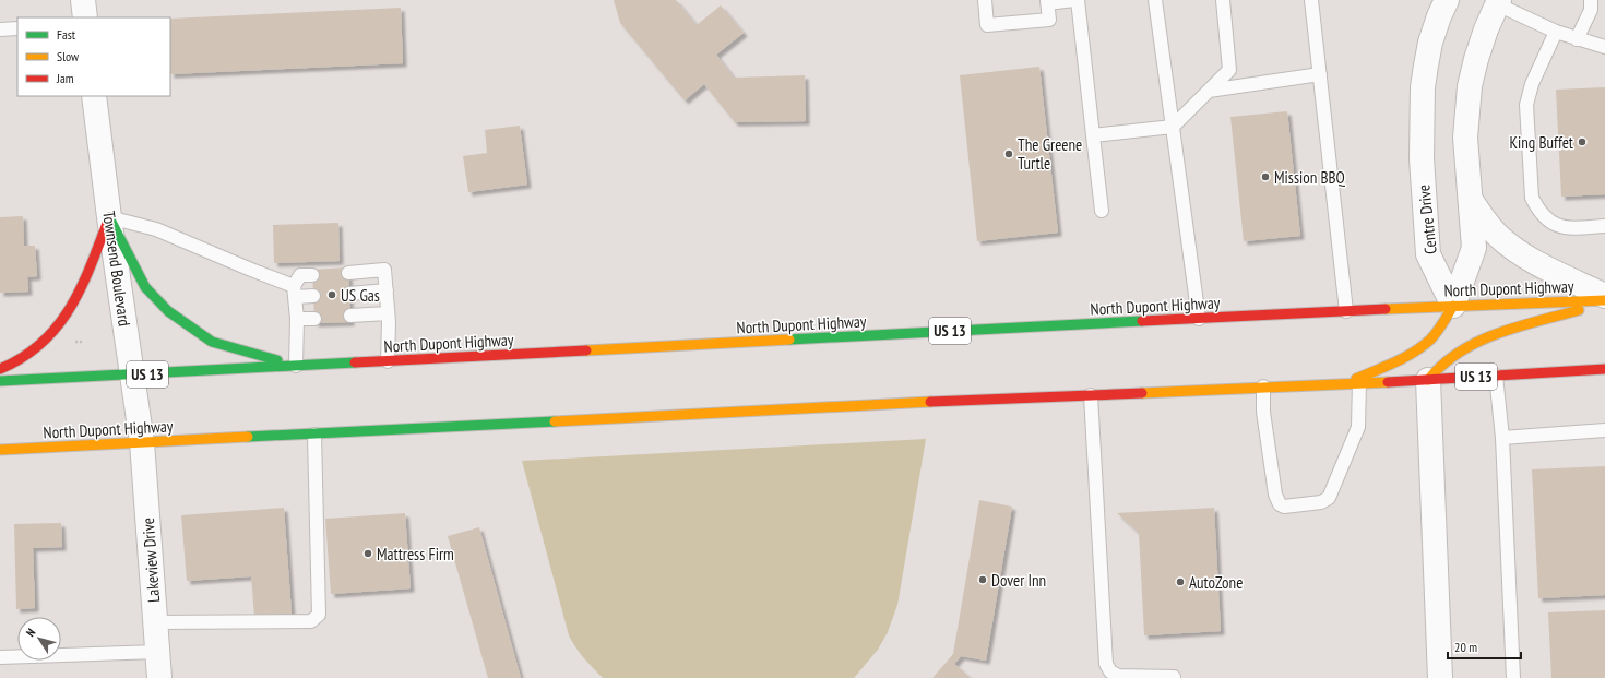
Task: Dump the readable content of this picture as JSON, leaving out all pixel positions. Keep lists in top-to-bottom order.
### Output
{
  "streets": {
    "highway": ["North Dupont Highway", "US 13"],
    "street": ["Centre Drive", "Townsend Boulevard", "Lakeview Drive"]
  },
  "crossings": [
    ["Centre Drive", "North Dupont Highway"],
    ["Townsend Boulevard", "North Dupont Highway"],
    ["Townsend Boulevard", "Lakeview Drive"],
    ["North Dupont Highway", "Lakeview Drive"]
  ],
  "places": [
    "King Buffet",
    "The Greene Turtle",
    "Mission BBQ",
    "US Gas",
    "Mattress Firm",
    "Dover Inn",
    "AutoZone"
  ],
  "legend": ["Fast", "Slow", "Jam"],
  "scale_bar": "20 m",
  "north": "top left"
}
